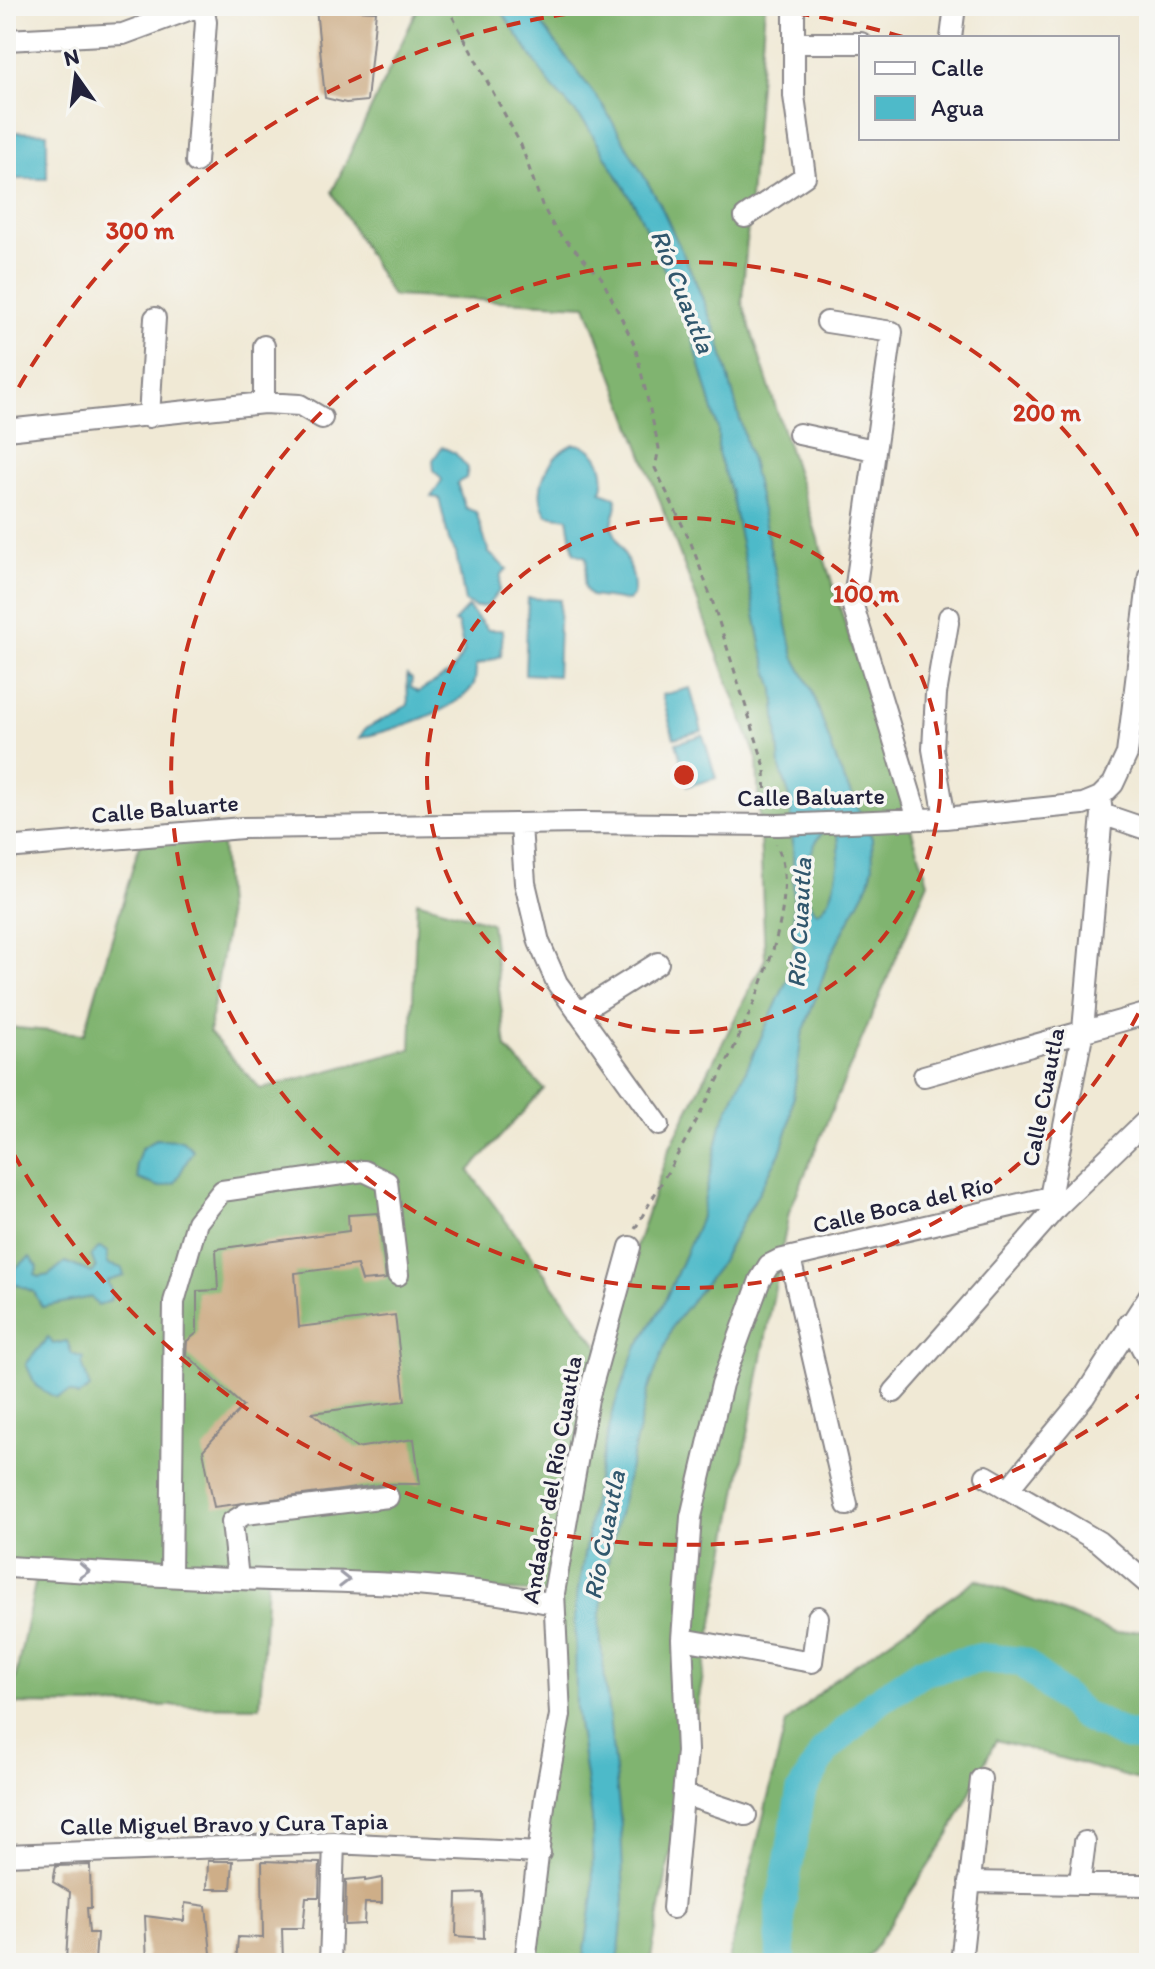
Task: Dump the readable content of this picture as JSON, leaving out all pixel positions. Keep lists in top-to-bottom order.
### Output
{
  "streets": {
    "street": [
      "Calle Baluarte",
      "Calle Cuautla",
      "Calle Boca del Río",
      "Andador del Río Cuautla",
      "Calle Miguel Bravo y Cura Tapia"
    ]
  },
  "crossings": [
    ["Calle Baluarte", "Calle Cuautla"],
    ["Calle Cuautla", "Calle Boca del Río"],
    ["Andador del Río Cuautla", "Calle Miguel Bravo y Cura Tapia"]
  ],
  "water": ["Río Cuautla"],
  "legend": ["Calle", "Agua"],
  "north": "top",
  "rings": ["300 m", "200 m", "100 m"]
}
